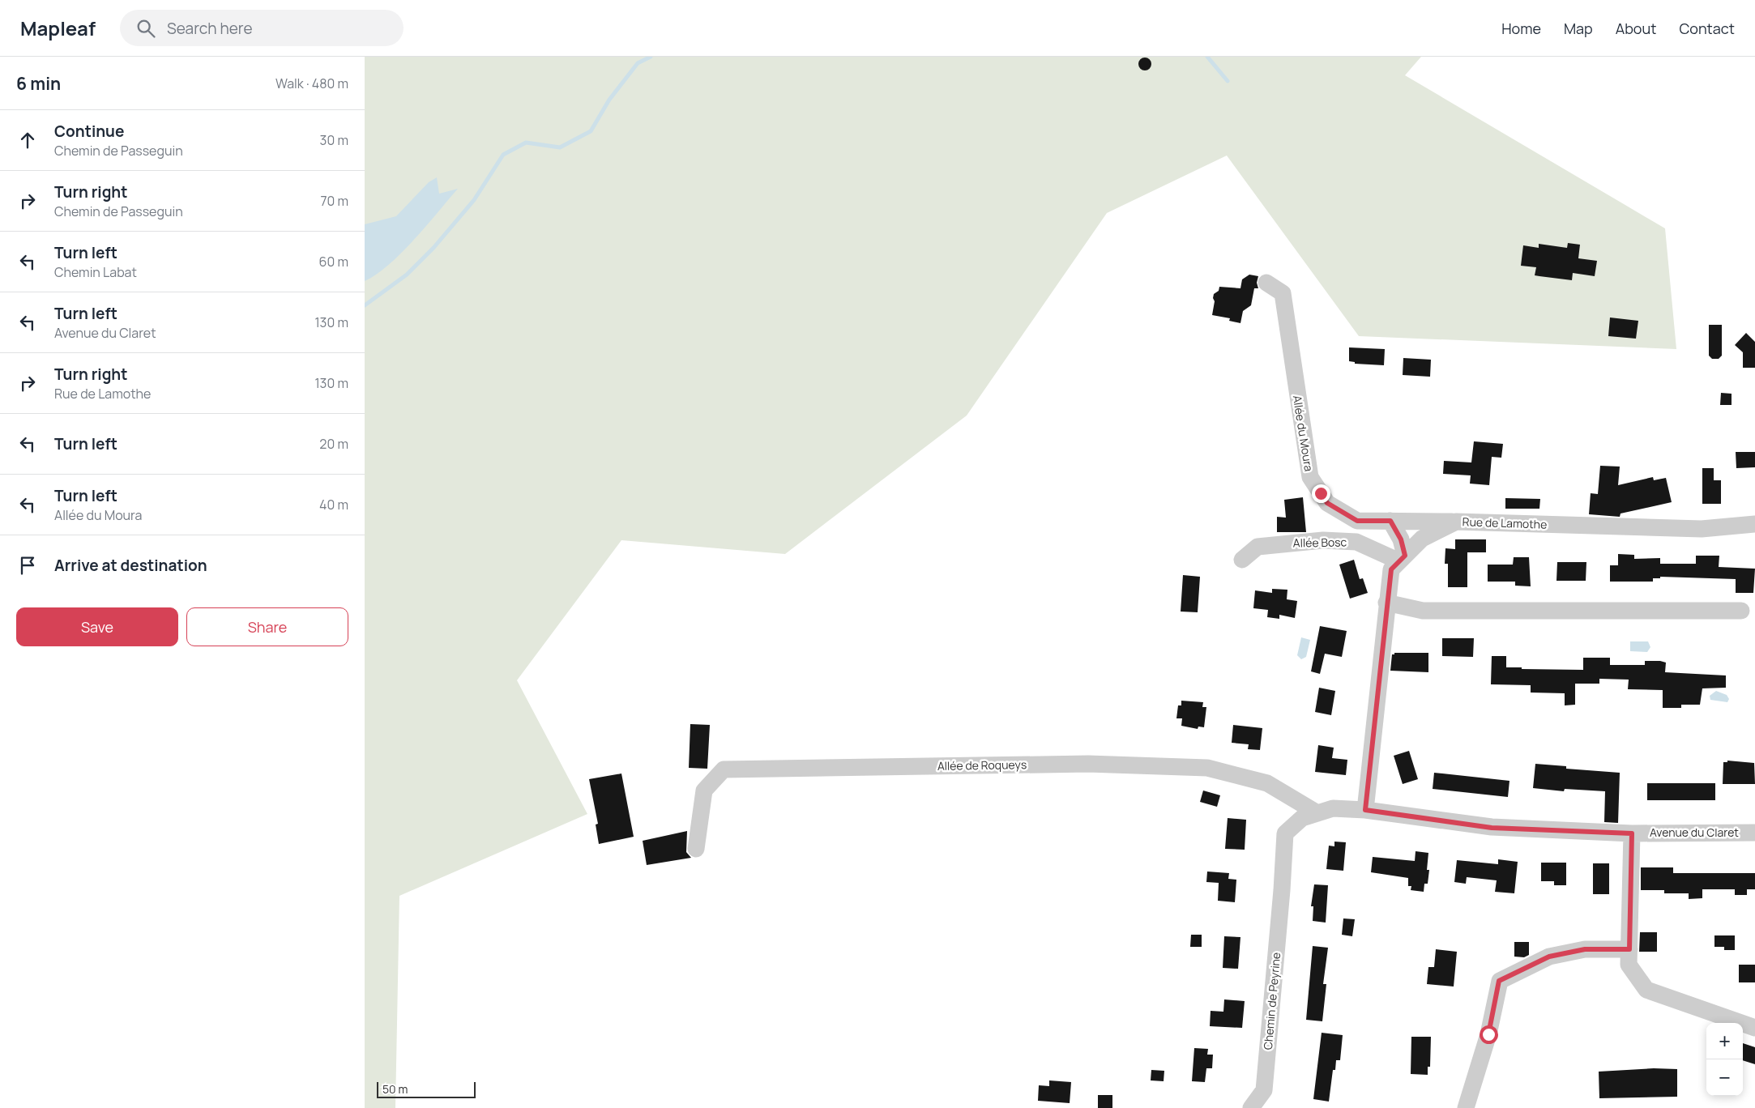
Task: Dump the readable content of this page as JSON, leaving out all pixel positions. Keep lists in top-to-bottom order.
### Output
{
  "streets": {
    "street": [
      "Allée du Moura",
      "Rue de Lamothe",
      "Allée Bosc",
      "Allée de Roqueys",
      "Avenue du Claret",
      "Chemin de Peyrine"
    ]
  },
  "crossings": [
    ["Allée du Moura", "Rue de Lamothe"],
    ["Rue de Lamothe", "Allée Bosc"],
    ["Rue de Lamothe", "Avenue du Claret"],
    ["Allée de Roqueys", "Avenue du Claret"],
    ["Avenue du Claret", "Chemin de Peyrine"]
  ],
  "scale_bar": "50 m",
  "page": {
    "header": "Mapleaf",
    "search": "Search here",
    "nav": [
      "Home",
      "Map",
      "About",
      "Contact"
    ],
    "heading": ["6 min", "Walk · 480 m"],
    "list": [
      ["Continue", "Chemin de Passeguin", "30 m"],
      ["Turn right", "Chemin de Passeguin", "70 m"],
      ["Turn left", "Chemin Labat", "60 m"],
      ["Turn left", "Avenue du Claret", "130 m"],
      ["Turn right", "Rue de Lamothe", "130 m"],
      ["Turn left", "20 m"],
      ["Turn left", "Allée du Moura", "40 m"],
      "Arrive at destination"
    ],
    "buttons": ["Save", "Share"],
    "map_buttons": ["+", "−"],
    "scale": "50 m"
  }
}
